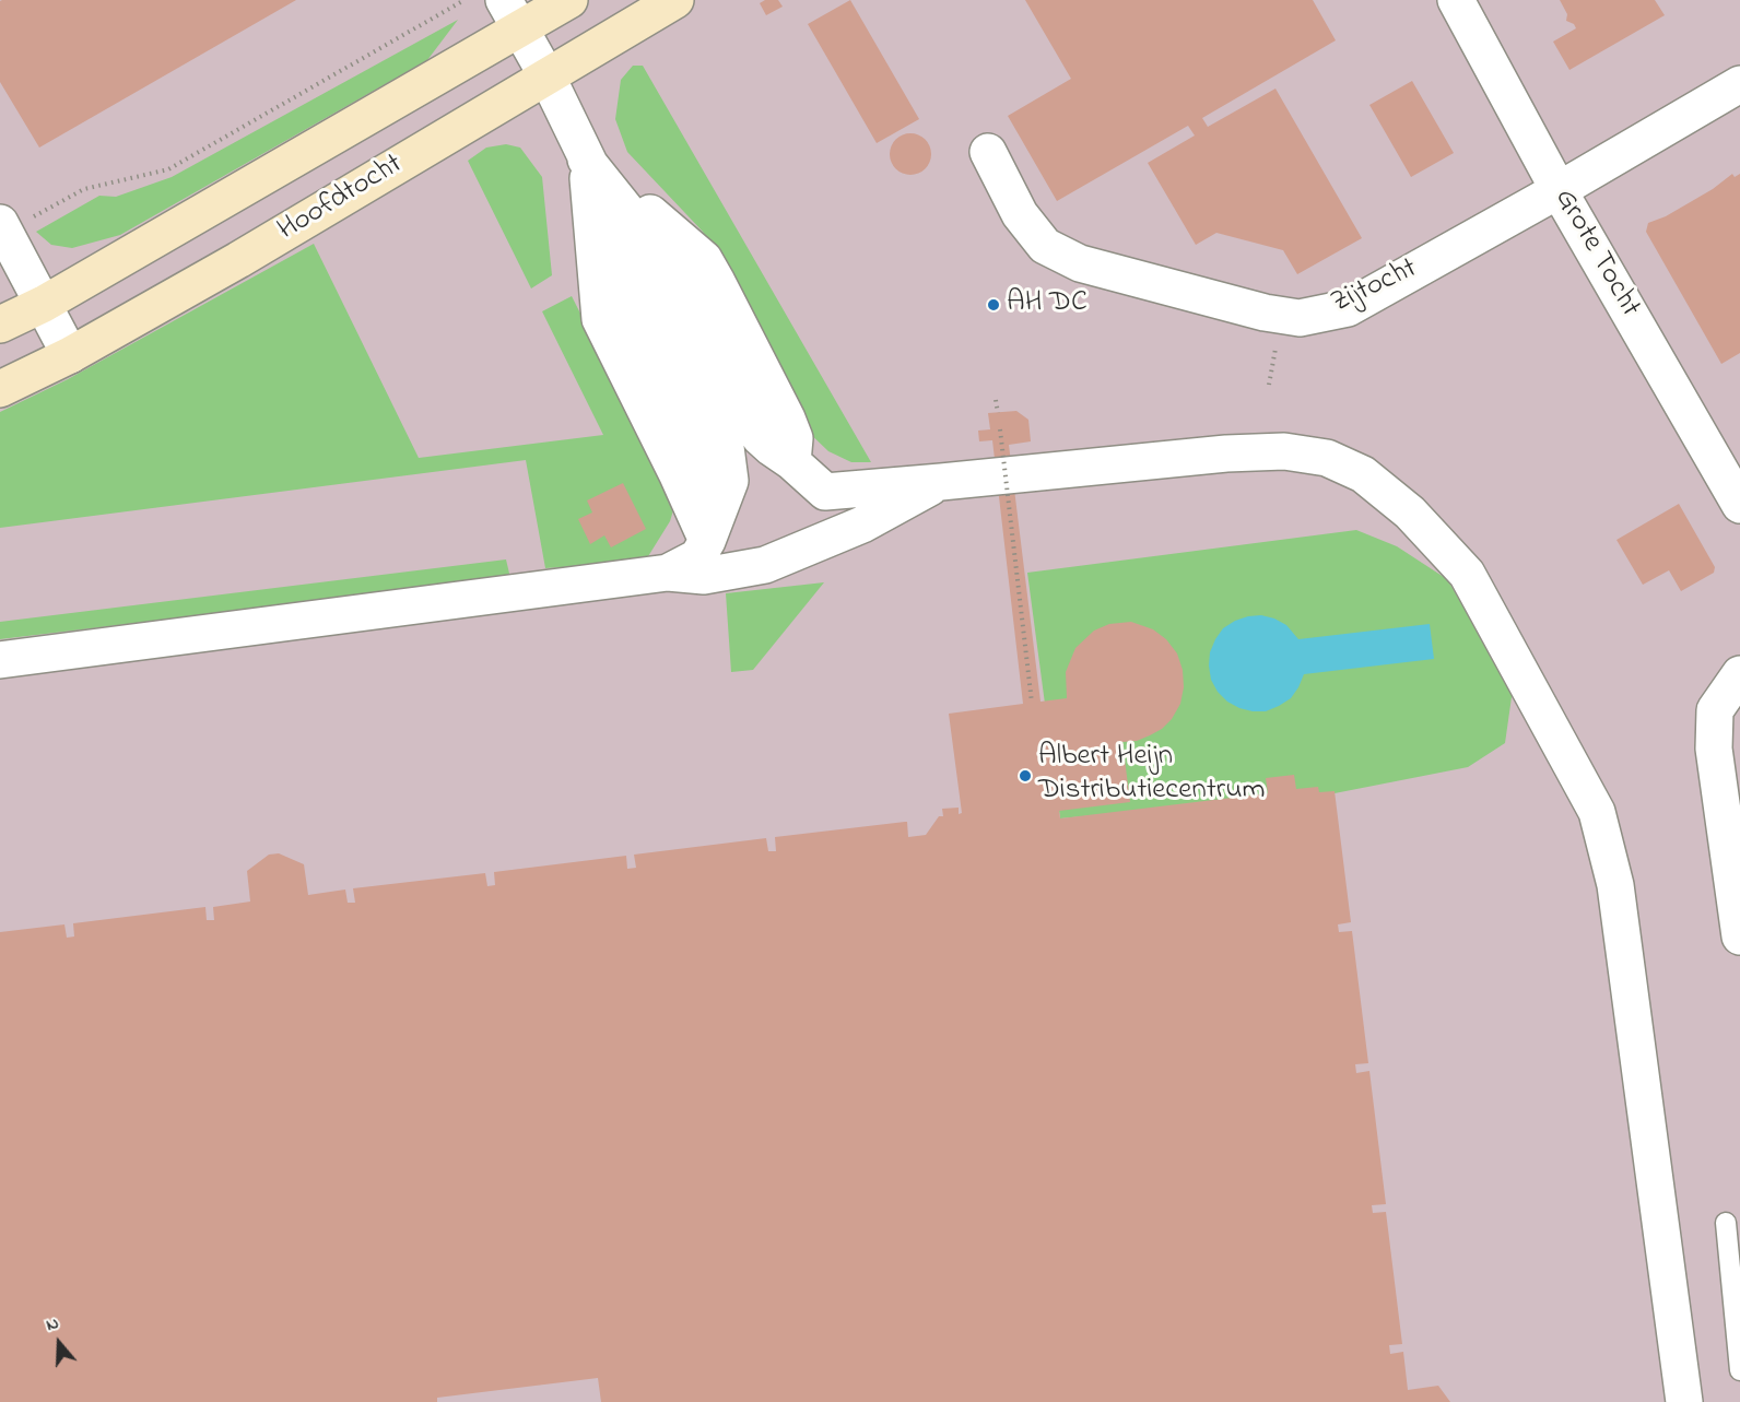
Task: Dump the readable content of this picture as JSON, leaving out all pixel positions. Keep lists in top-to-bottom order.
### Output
{
  "streets": {
    "main road": ["Hoofdtocht"],
    "street": ["Grote Tocht", "Zijtocht"]
  },
  "crossings": [
    ["Grote Tocht", "Zijtocht"]
  ],
  "places": ["AH DC", "Albert Heijn Distributiecentrum"],
  "north": "top"
}
